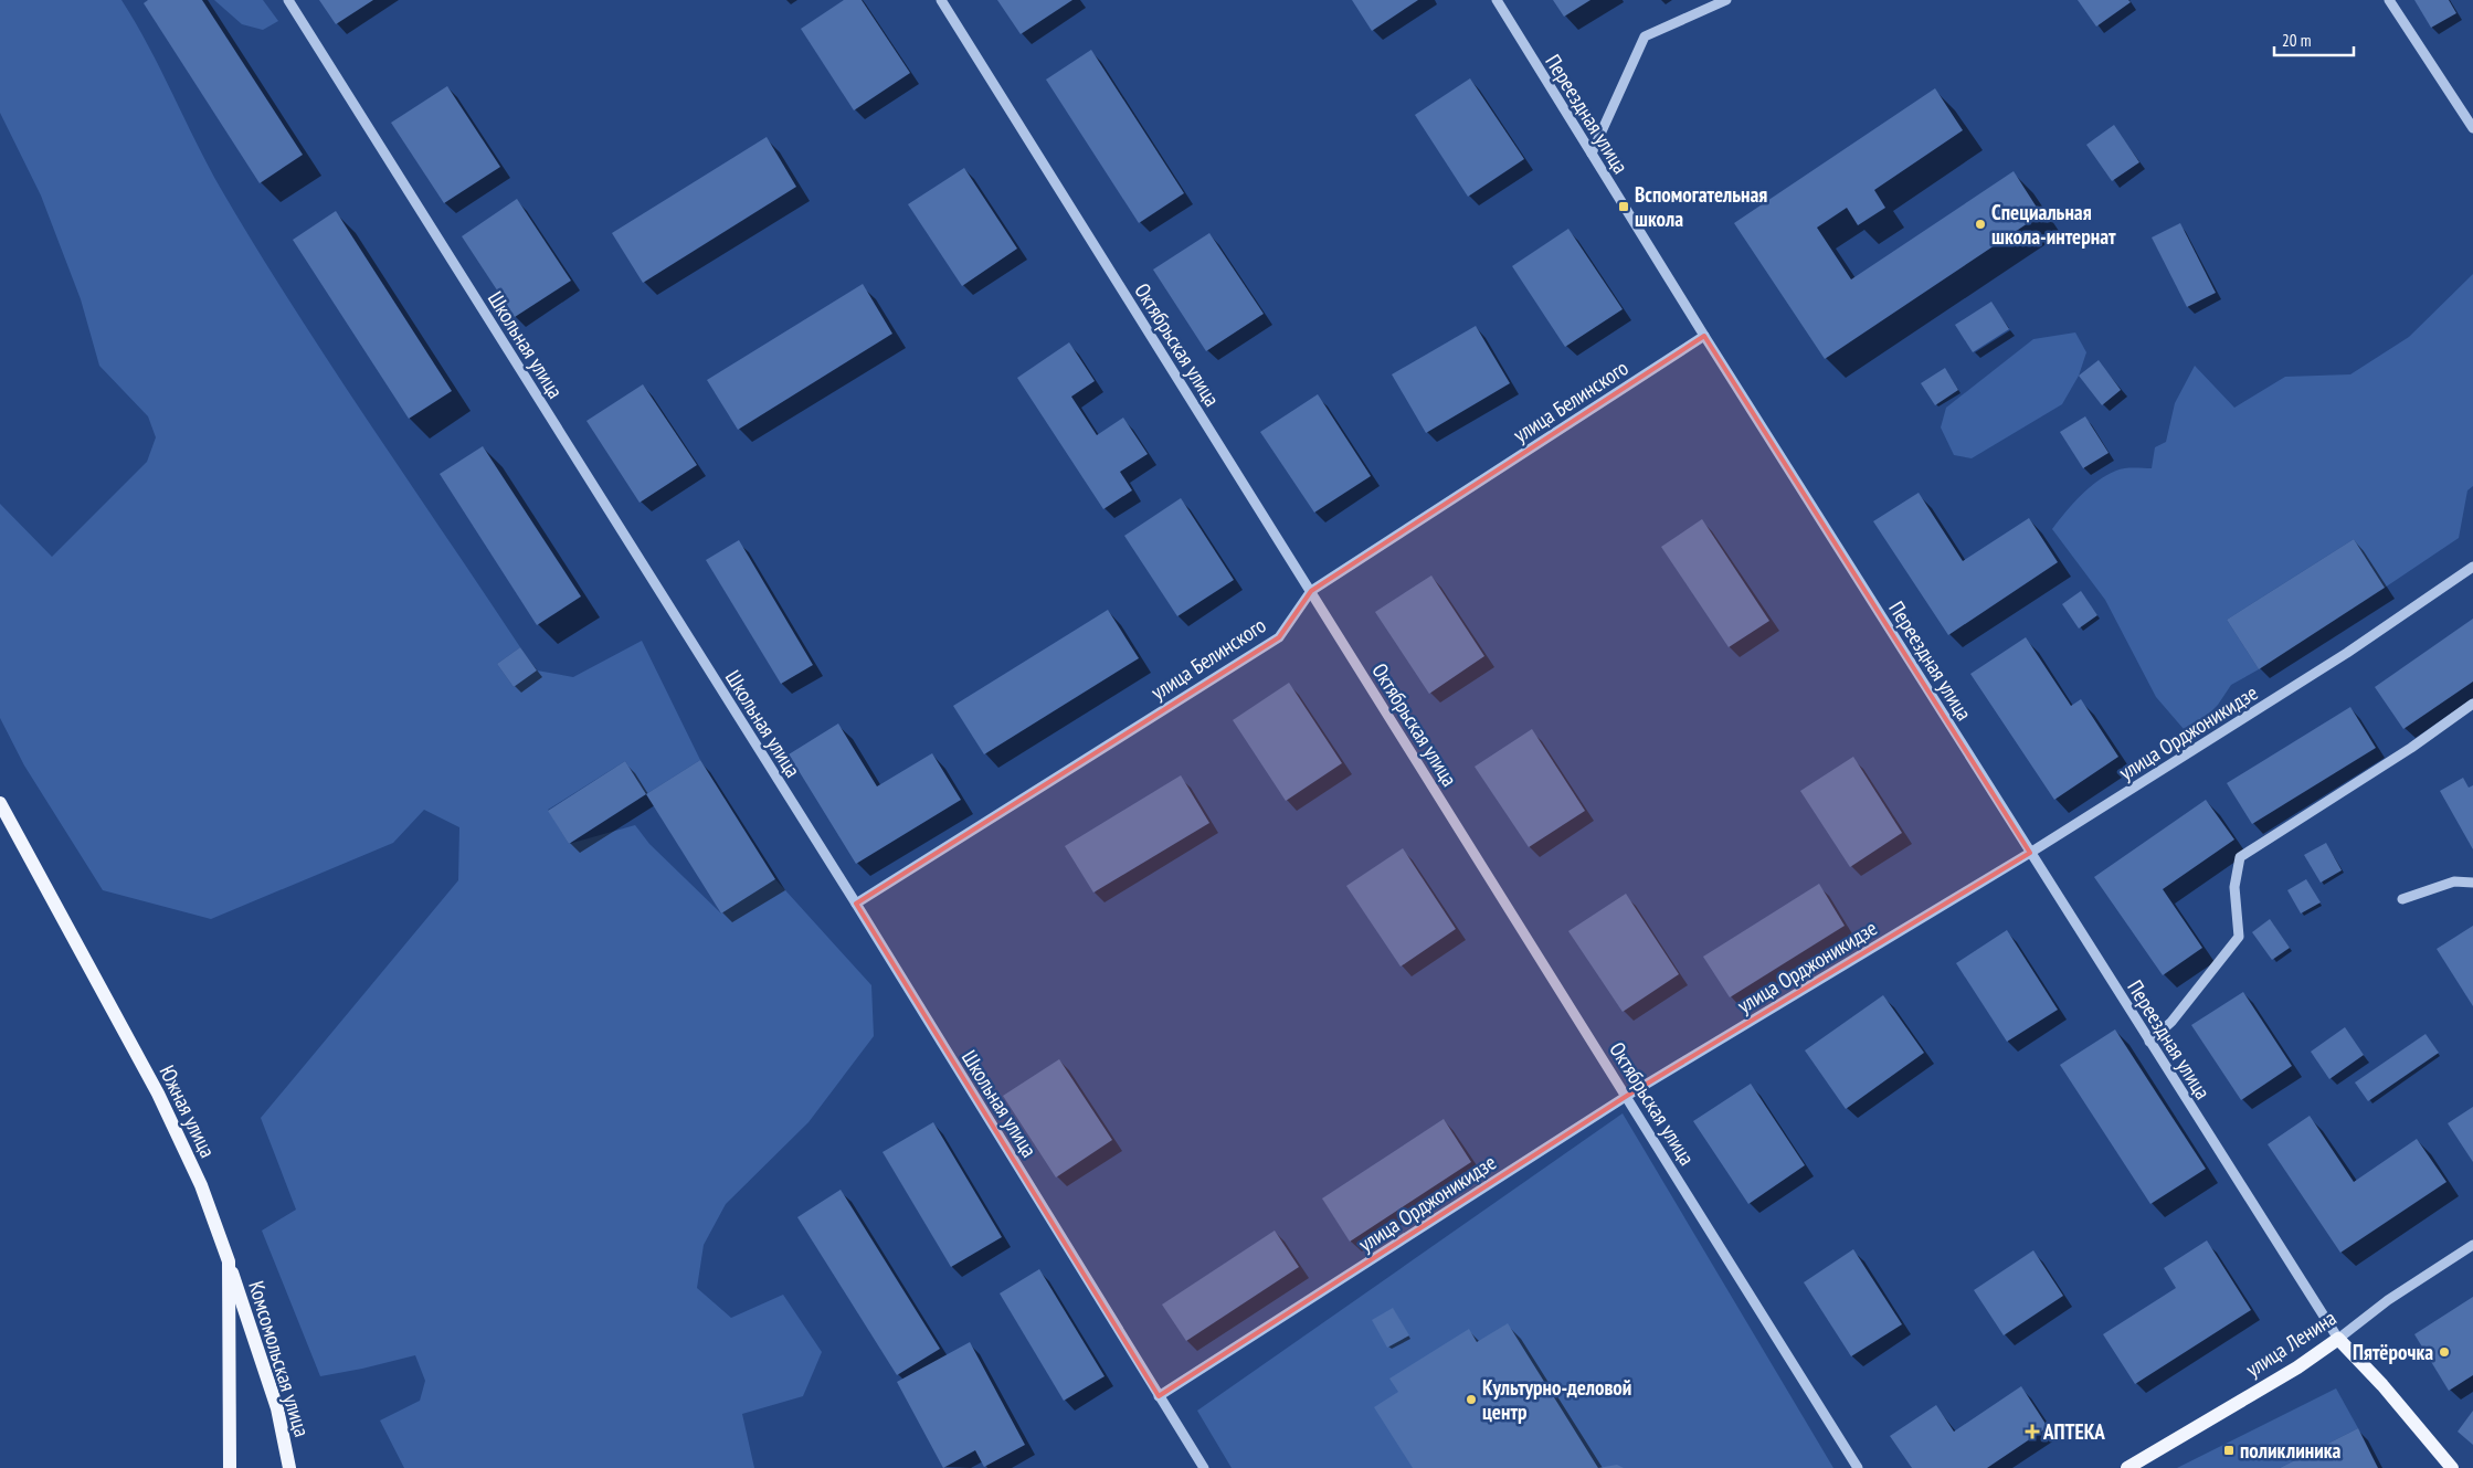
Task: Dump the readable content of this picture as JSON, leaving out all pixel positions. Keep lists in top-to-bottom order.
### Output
{
  "streets": {
    "main road": ["Южная улица", "улица Ленина", "Комсомольская улица"],
    "street": [
      "Переездная улица",
      "Школьная улица",
      "Октябрьская улица",
      "улица Белинского",
      "улица Орджоникидзе"
    ]
  },
  "crossings": [
    ["Переездная улица", "улица Белинского"],
    ["Переездная улица", "улица Орджоникидзе"],
    ["Переездная улица", "улица Ленина"],
    ["Школьная улица", "улица Белинского"],
    ["Школьная улица", "улица Орджоникидзе"],
    ["Октябрьская улица", "улица Белинского"],
    ["Октябрьская улица", "улица Орджоникидзе"],
    ["Южная улица", "Комсомольская улица"]
  ],
  "places": {
    "transit": ["Вспомогательная школа", "поликлиника"],
    "other": ["Специальная школа-интернат", "Пятёрочка", "Культурно-деловой центр"],
    "health": ["АПТЕКА"]
  },
  "scale_bar": "20 m"
}
